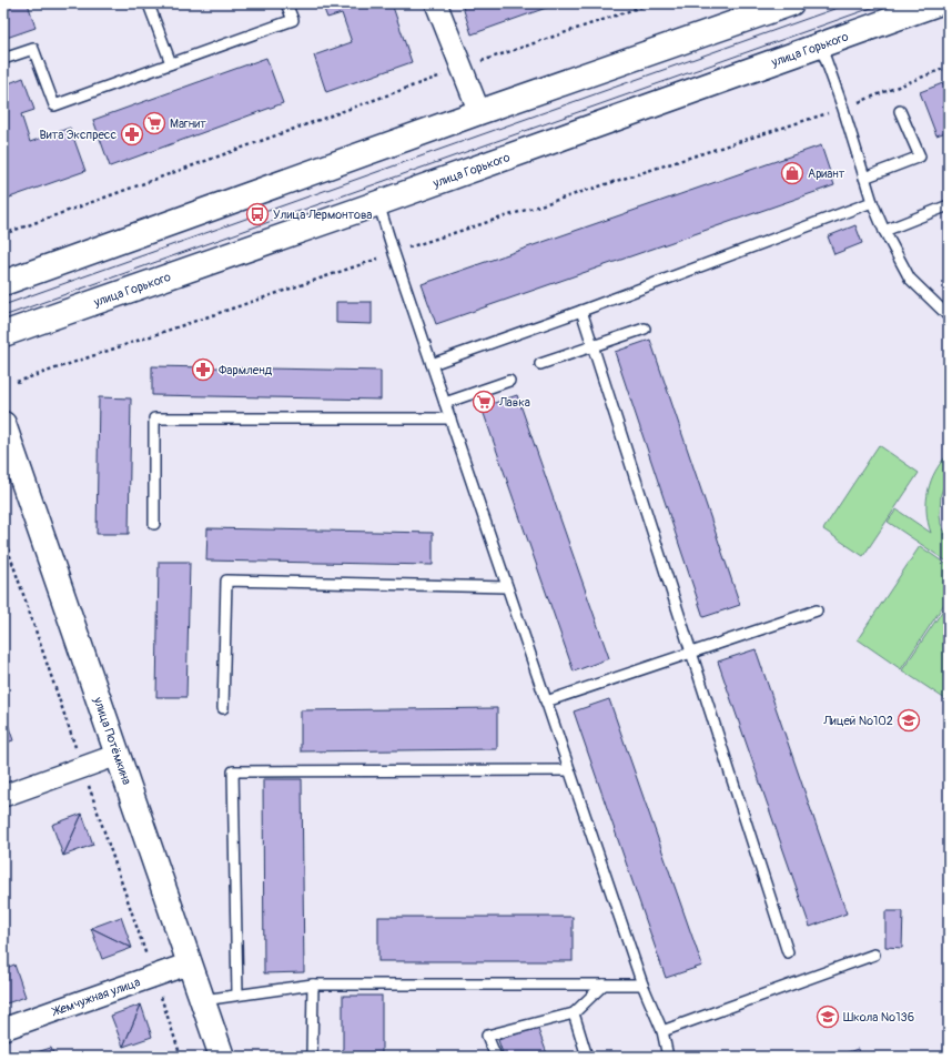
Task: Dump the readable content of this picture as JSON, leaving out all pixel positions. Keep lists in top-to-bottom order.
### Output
{
  "streets": {
    "main road": ["улица Горького", "улица Потёмкина"],
    "street": ["Жемчужная улица"]
  },
  "crossings": [
    ["улица Потёмкина", "Жемчужная улица"]
  ],
  "places": {
    "supermarket": ["Магнит", "Лавка"],
    "pharmacy": ["Вита Экспресс", "Фармленд"],
    "shop": ["Ариант"],
    "bus stop": ["Улица Лермонтова"],
    "school or university": ["Лицей №102", "Школа №136"]
  }
}
